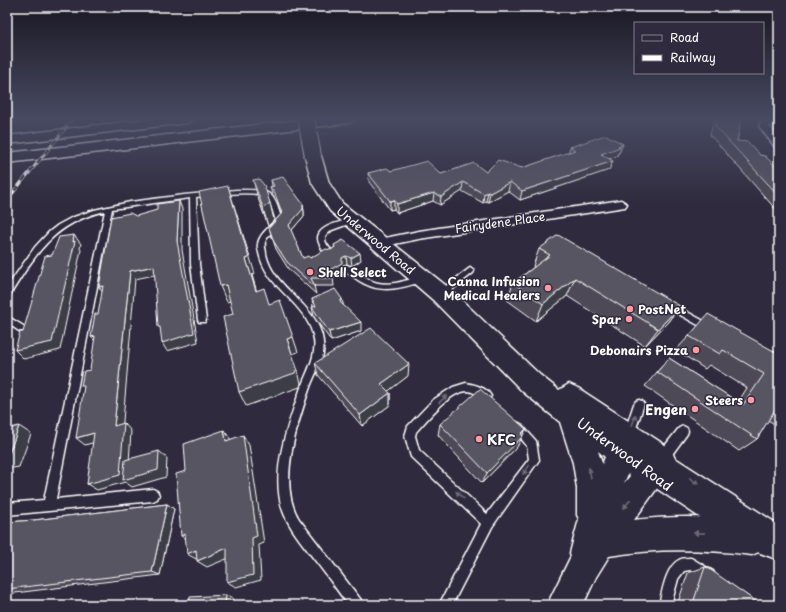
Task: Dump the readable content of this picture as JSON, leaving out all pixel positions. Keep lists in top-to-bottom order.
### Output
{
  "streets": {
    "main road": ["Underwood Road"],
    "street": ["Fairydene Place"]
  },
  "crossings": [
    ["Fairydene Place", "Underwood Road"]
  ],
  "places": [
    "Shell Select",
    "Canna Infusion Medical Healers",
    "PostNet",
    "Spar",
    "Debonairs Pizza",
    "Steers",
    "Engen",
    "KFC"
  ],
  "legend": ["Road", "Railway"]
}
